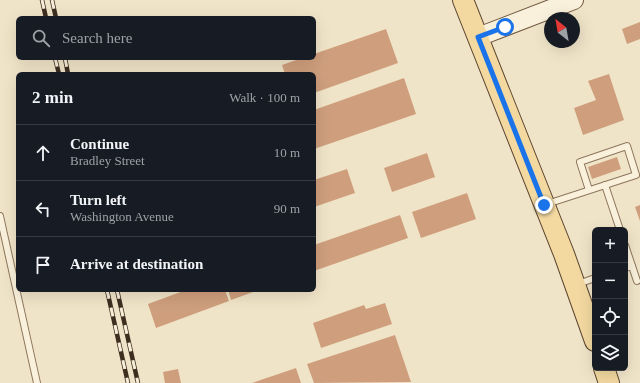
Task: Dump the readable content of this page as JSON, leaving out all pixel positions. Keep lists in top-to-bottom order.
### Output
{
  "north": "top left",
  "page": {
    "search": "Search here",
    "heading": ["2 min", "Walk · 100 m"],
    "list": [
      ["Continue", "Bradley Street", "10 m"],
      ["Turn left", "Washington Avenue", "90 m"],
      "Arrive at destination"
    ],
    "map_buttons": ["+", "−"]
  }
}
